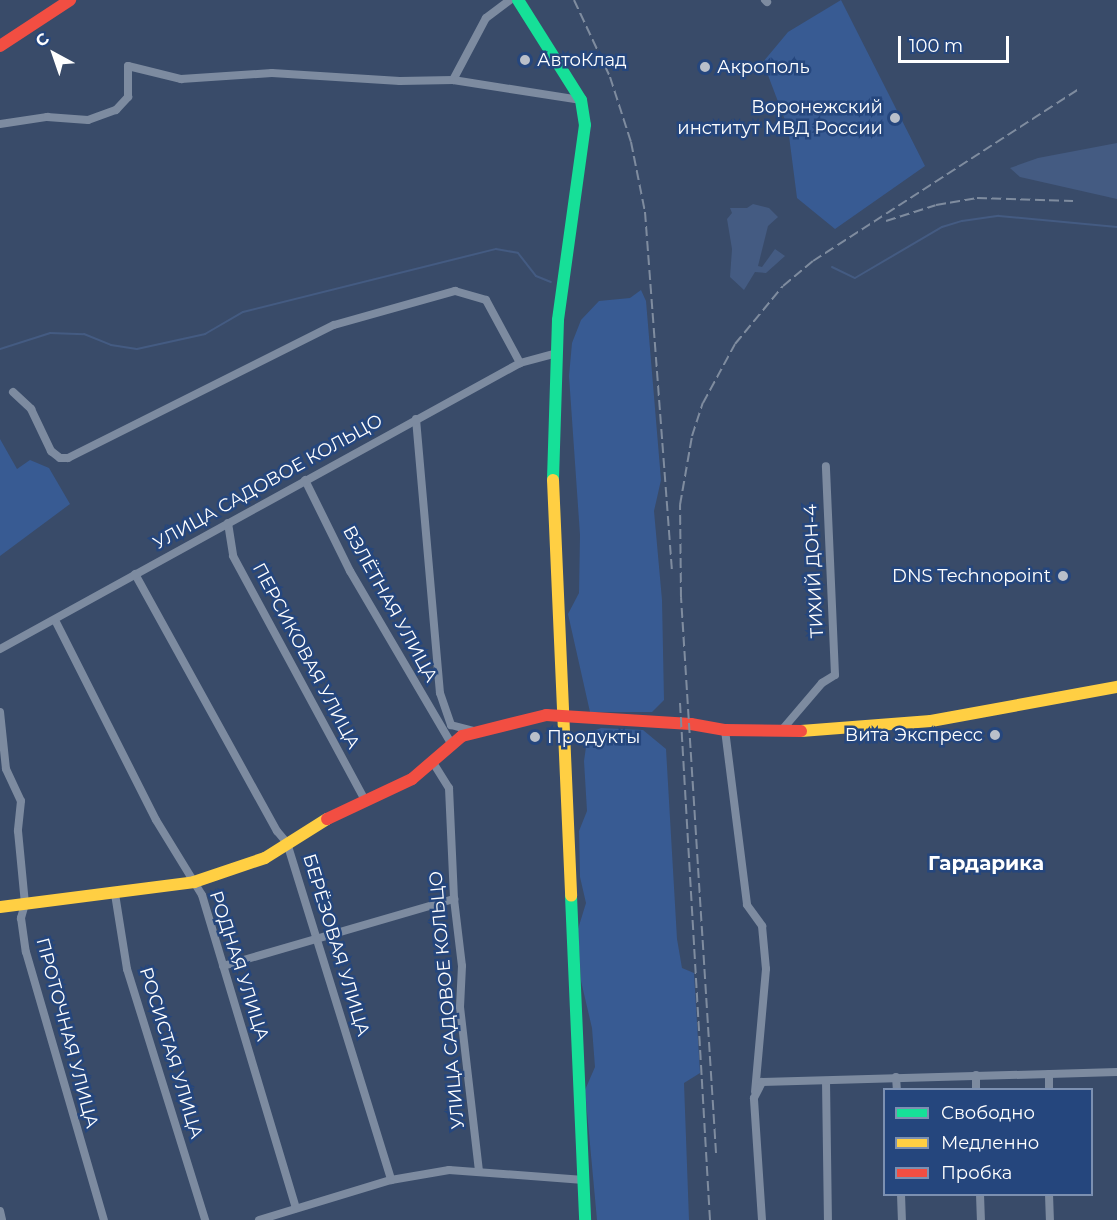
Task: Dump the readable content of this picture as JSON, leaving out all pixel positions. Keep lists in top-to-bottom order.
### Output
{
  "streets": {
    "street": [
      "УЛИЦА САДОВОЕ КОЛЬЦО",
      "ТИХИЙ ДОН-4",
      "ВЗЛЁТНАЯ УЛИЦА",
      "ПЕРСИКОВАЯ УЛИЦА",
      "БЕРЁЗОВАЯ УЛИЦА",
      "РОДНАЯ УЛИЦА",
      "ПРОТОЧНАЯ УЛИЦА",
      "РОСИСТАЯ УЛИЦА"
    ]
  },
  "crossings": [
    ["УЛИЦА САДОВОЕ КОЛЬЦО", "ВЗЛЁТНАЯ УЛИЦА"],
    ["УЛИЦА САДОВОЕ КОЛЬЦО", "ПЕРСИКОВАЯ УЛИЦА"],
    ["УЛИЦА САДОВОЕ КОЛЬЦО", "БЕРЁЗОВАЯ УЛИЦА"],
    ["УЛИЦА САДОВОЕ КОЛЬЦО", "РОДНАЯ УЛИЦА"]
  ],
  "districts": ["Гардарика"],
  "places": [
    "АвтоКлад",
    "Акрополь",
    "Воронежский институт МВД России",
    "DNS Technopoint",
    "Вита Экспресс",
    "Продукты"
  ],
  "legend": ["Свободно", "Медленно", "Пробка"],
  "scale_bar": "100 m",
  "north": "top left"
}
